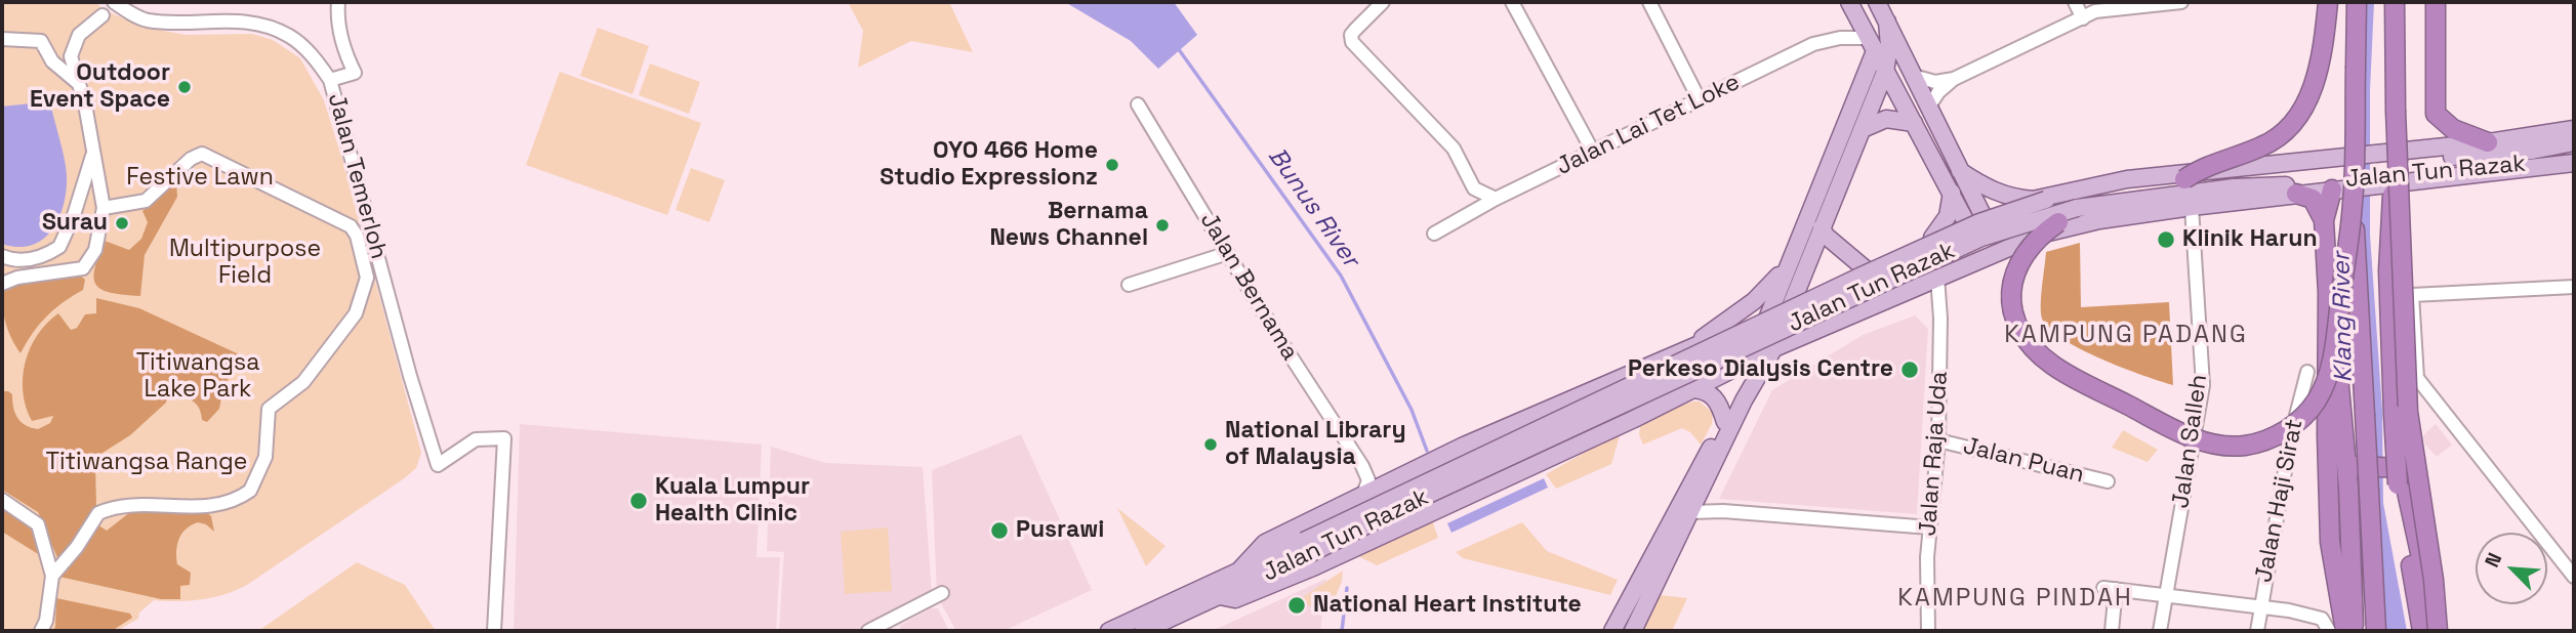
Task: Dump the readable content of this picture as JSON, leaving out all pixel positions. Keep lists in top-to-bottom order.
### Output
{
  "streets": {
    "main road": ["Jalan Tun Razak"],
    "street": [
      "Jalan Lai Tet Loke",
      "Jalan Temerloh",
      "Jalan Bernama",
      "Jalan Salleh",
      "Jalan Raja Uda",
      "Jalan Puan",
      "Jalan Haji Sirat"
    ]
  },
  "crossings": [
    ["Jalan Tun Razak", "Jalan Bernama"],
    ["Jalan Tun Razak", "Jalan Salleh"],
    ["Jalan Tun Razak", "Jalan Raja Uda"],
    ["Jalan Raja Uda", "Jalan Puan"]
  ],
  "districts": ["KAMPUNG PADANG", "KAMPUNG PINDAH"],
  "water": ["Bunus River", "Klang River"],
  "parks": [
    "Festive Lawn",
    "Multipurpose Field",
    "Titiwangsa Lake Park",
    "Titiwangsa Range"
  ],
  "places": [
    "Outdoor Event Space",
    "OYO 466 Home Studio Expressionz",
    "Surau",
    "Bernama News Channel",
    "Klinik Harun",
    "Perkeso Dialysis Centre",
    "National Library of Malaysia",
    "Kuala Lumpur Health Clinic",
    "Pusrawi",
    "National Heart Institute"
  ],
  "north": "top left"
}
